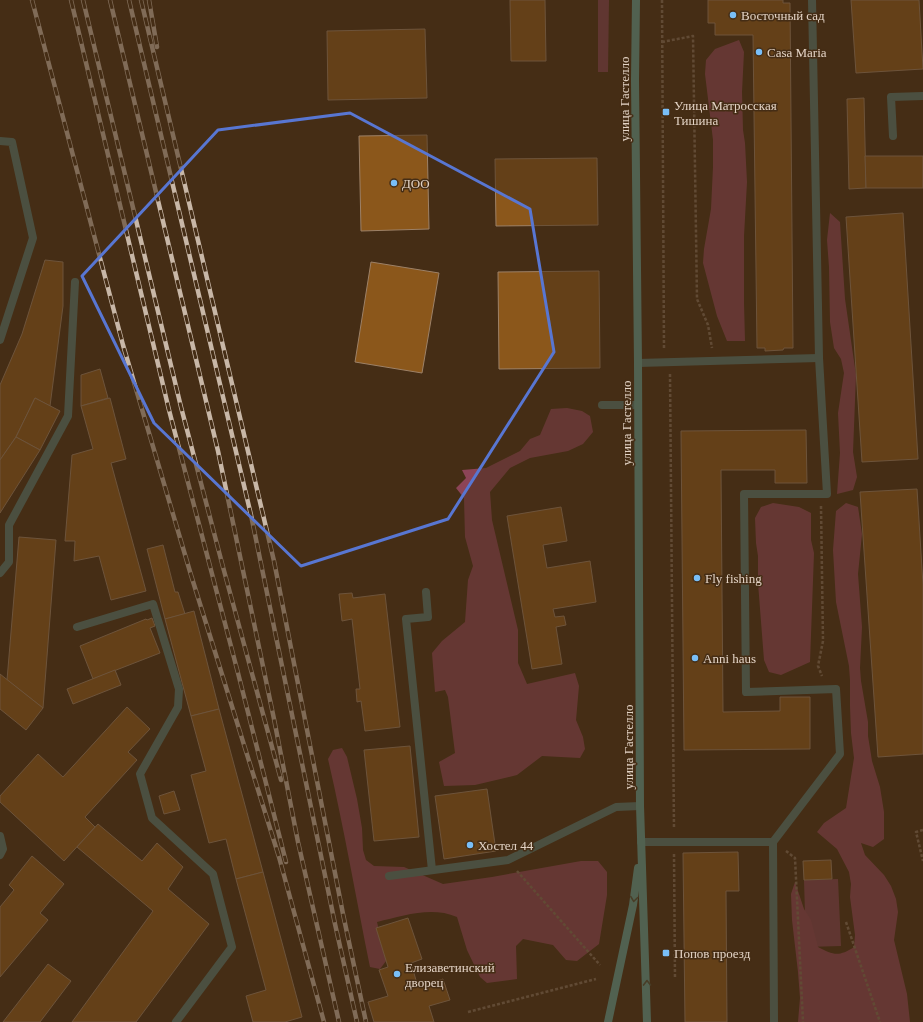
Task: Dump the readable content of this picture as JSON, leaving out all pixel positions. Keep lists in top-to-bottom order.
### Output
{
  "streets": {
    "street": ["улица Гастелло"]
  },
  "places": {
    "other": [
      "Восточный сад",
      "Casa Maria",
      "ДОО",
      "Fly fishing",
      "Anni haus",
      "Хостел 44",
      "Елизаветинский дворец"
    ],
    "transit": ["Улица Матросская Тишина", "Попов проезд"]
  }
}
